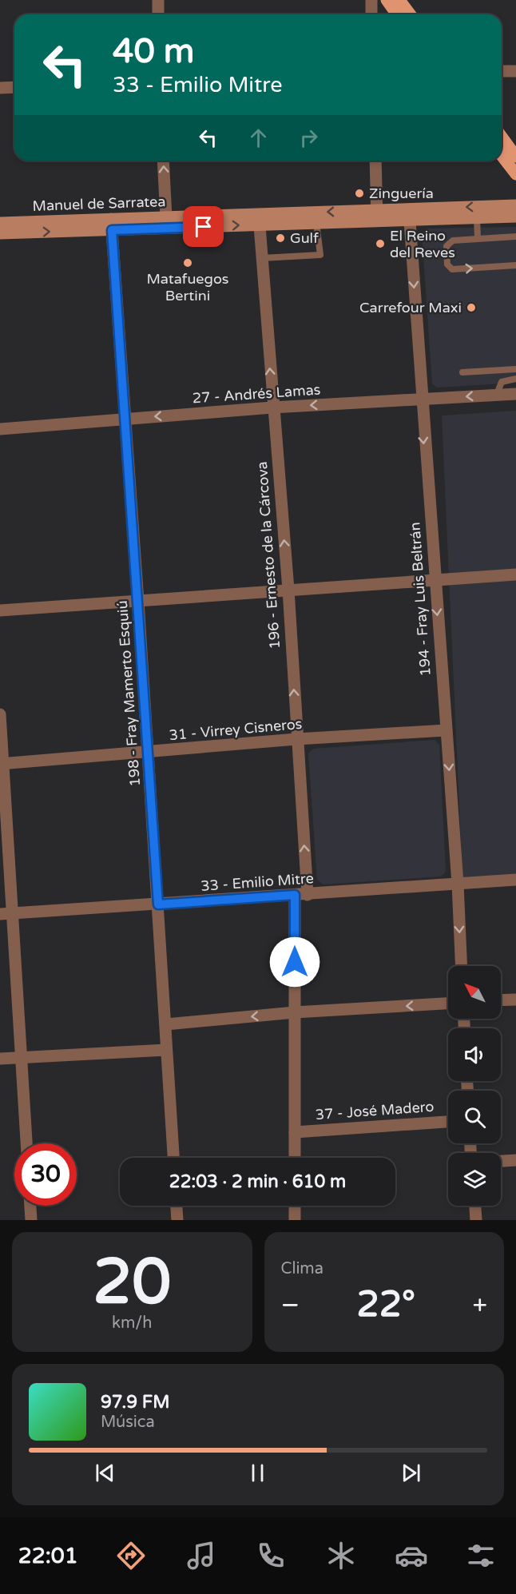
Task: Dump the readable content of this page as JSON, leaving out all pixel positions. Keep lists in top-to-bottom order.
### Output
{
  "streets": {
    "main road": ["Manuel de Sarratea"],
    "street": [
      "27 - Andrés Lamas",
      "196 - Ernesto de la Cárcova",
      "194 - Fray Luis Beltrán",
      "198 - Fray Mamerto Esquiú",
      "31 - Virrey Cisneros",
      "33 - Emilio Mitre",
      "37 - José Madero"
    ]
  },
  "crossings": [
    ["Manuel de Sarratea", "196 - Ernesto de la Cárcova"],
    ["Manuel de Sarratea", "198 - Fray Mamerto Esquiú"],
    ["27 - Andrés Lamas", "196 - Ernesto de la Cárcova"],
    ["27 - Andrés Lamas", "194 - Fray Luis Beltrán"],
    ["27 - Andrés Lamas", "198 - Fray Mamerto Esquiú"],
    ["196 - Ernesto de la Cárcova", "31 - Virrey Cisneros"],
    ["196 - Ernesto de la Cárcova", "33 - Emilio Mitre"],
    ["194 - Fray Luis Beltrán", "31 - Virrey Cisneros"],
    ["194 - Fray Luis Beltrán", "33 - Emilio Mitre"],
    ["198 - Fray Mamerto Esquiú", "31 - Virrey Cisneros"],
    ["198 - Fray Mamerto Esquiú", "33 - Emilio Mitre"]
  ],
  "one_way": ["27 - Andrés Lamas", "196 - Ernesto de la Cárcova", "194 - Fray Luis Beltrán"],
  "places": [
    "Zinguería",
    "Gulf",
    "El Reino del Reves",
    "Matafuegos Bertini",
    "Carrefour Maxi"
  ],
  "north": "top left",
  "page": {
    "turn": ["40 m", "33 - Emilio Mitre"],
    "limit": "30",
    "trip": "22:03 · 2 min · 610 m",
    "tile": [
      ["20", "km/h"],
      "Clima"
    ],
    "heat": ["−", "22°", "+"],
    "song": ["97.9 FM", "Música"],
    "tabs": "22:01"
  }
}
